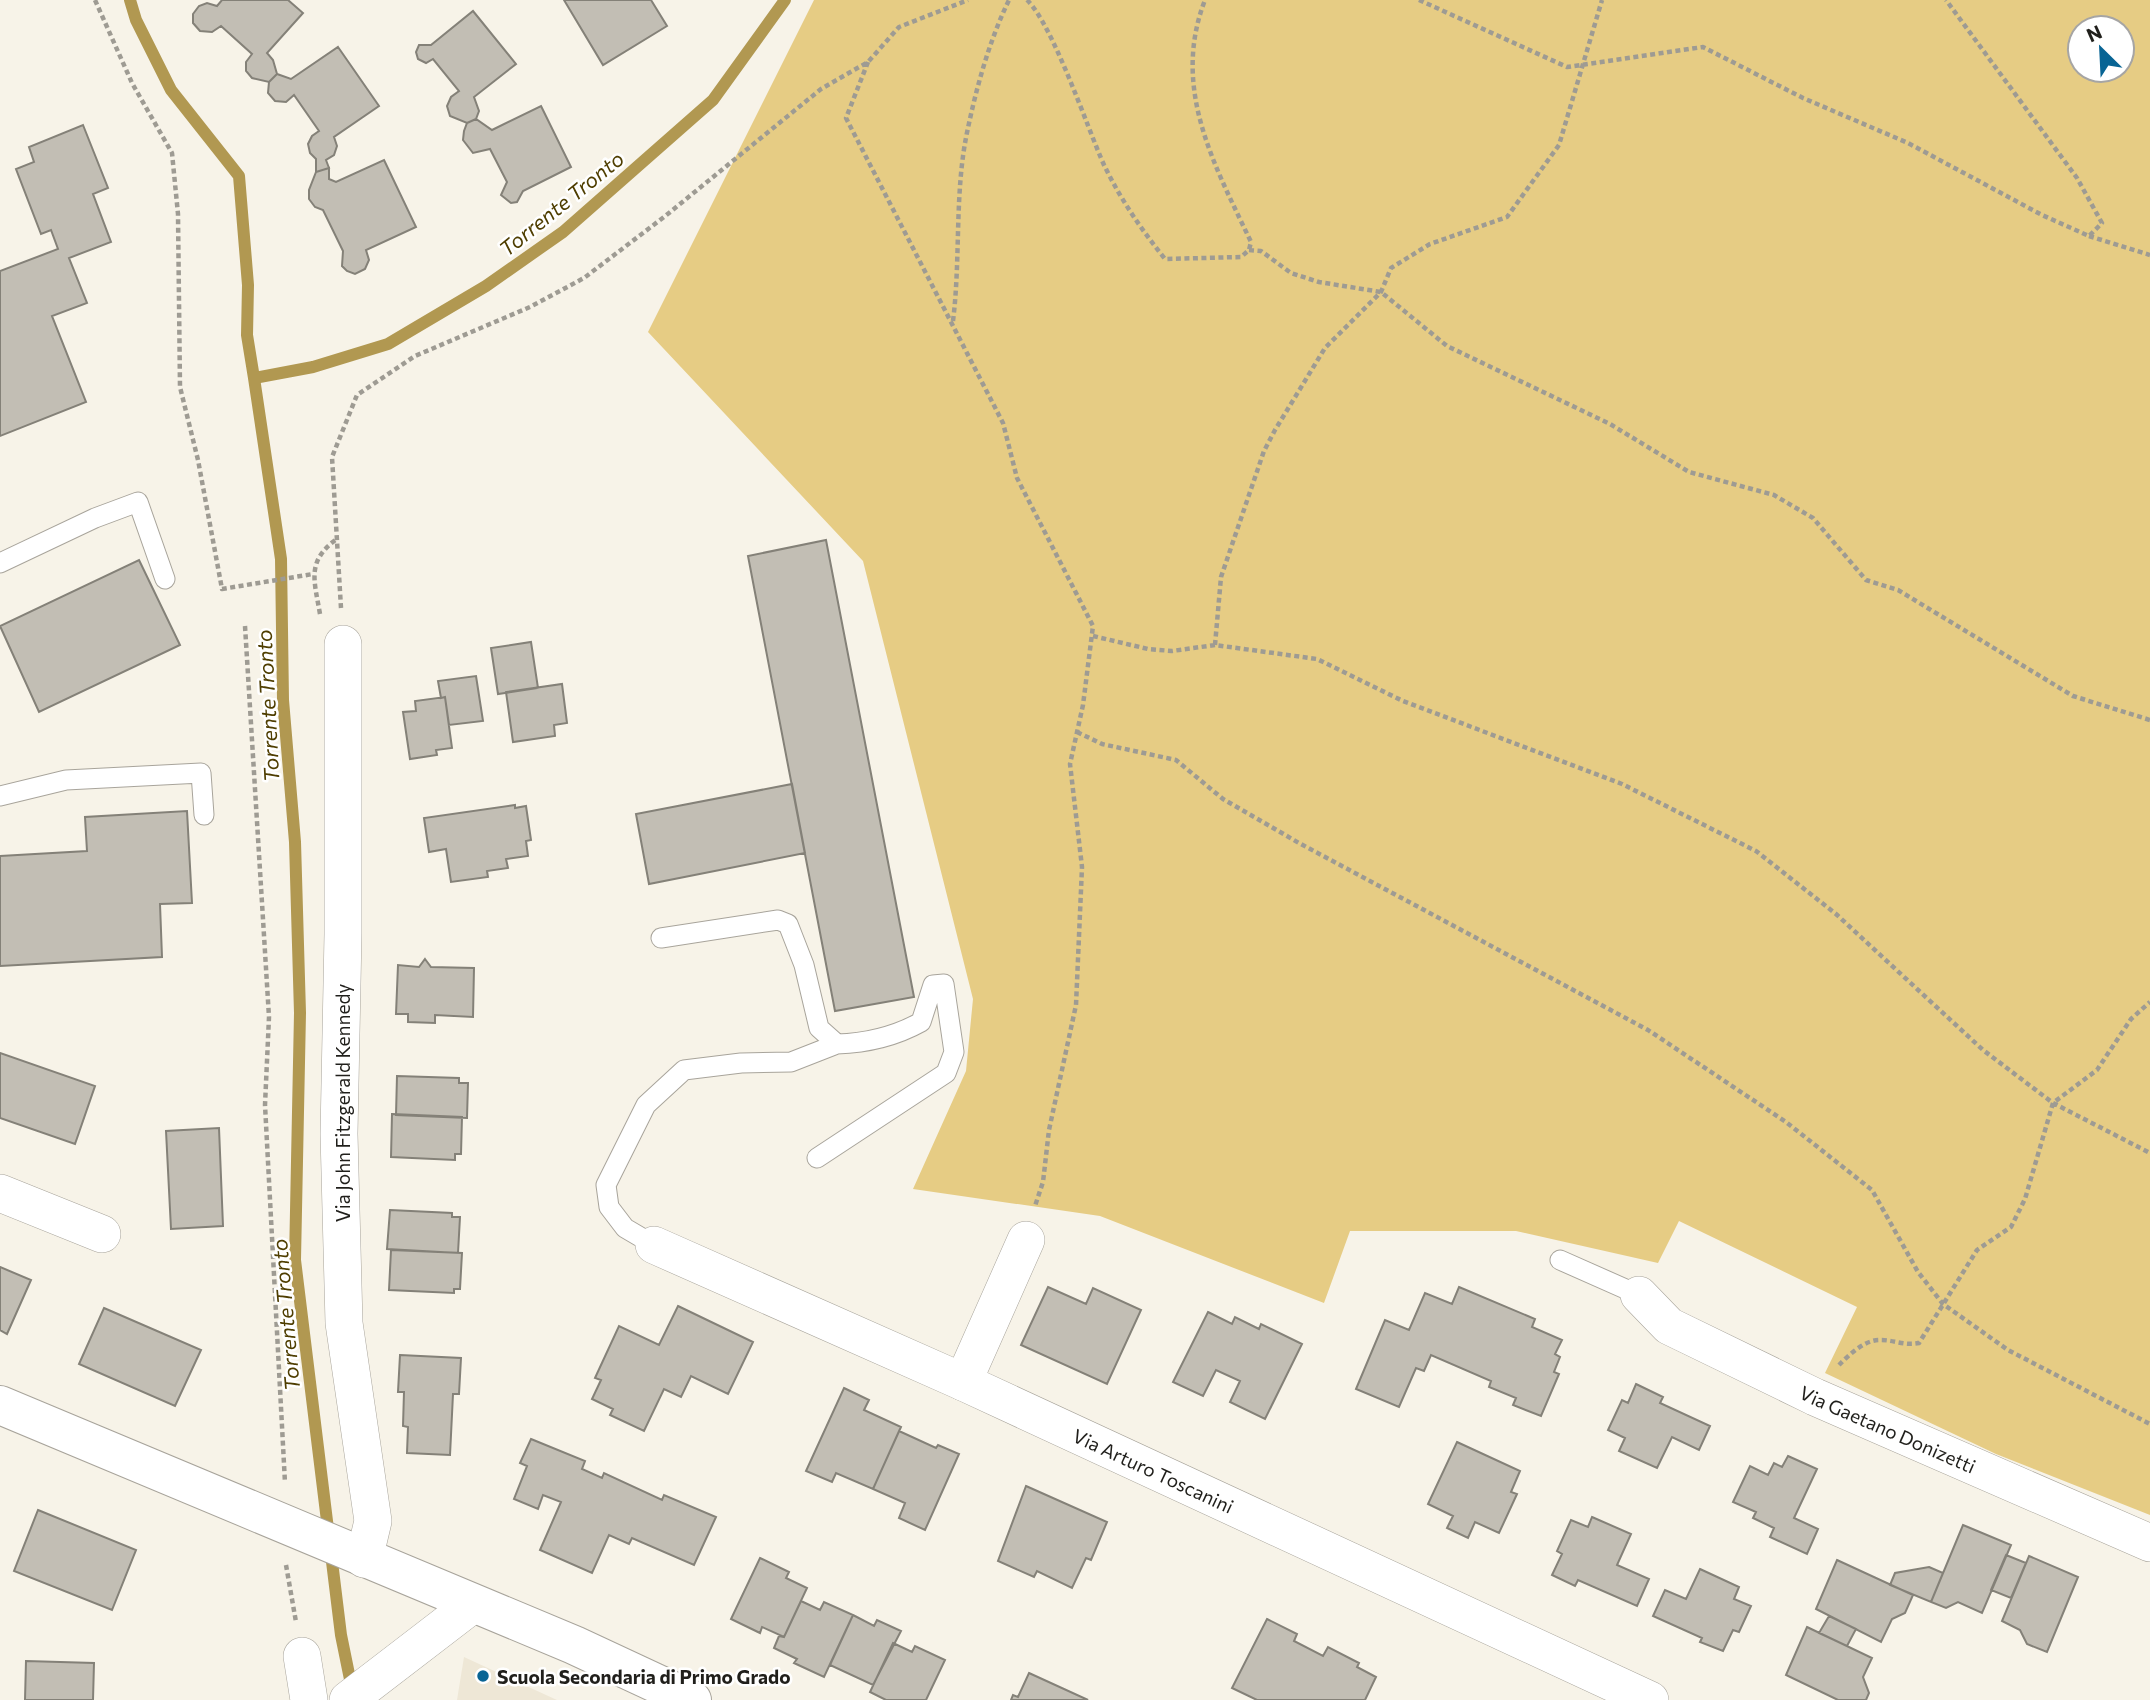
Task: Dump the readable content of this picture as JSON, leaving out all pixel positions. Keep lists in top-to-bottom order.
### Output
{
  "streets": {
    "street": ["Via John Fitzgerald Kennedy", "Via Gaetano Donizetti", "Via Arturo Toscanini"]
  },
  "water": ["Torrente Tronto"],
  "places": ["Scuola Secondaria di Primo Grado"],
  "north": "top left"
}
